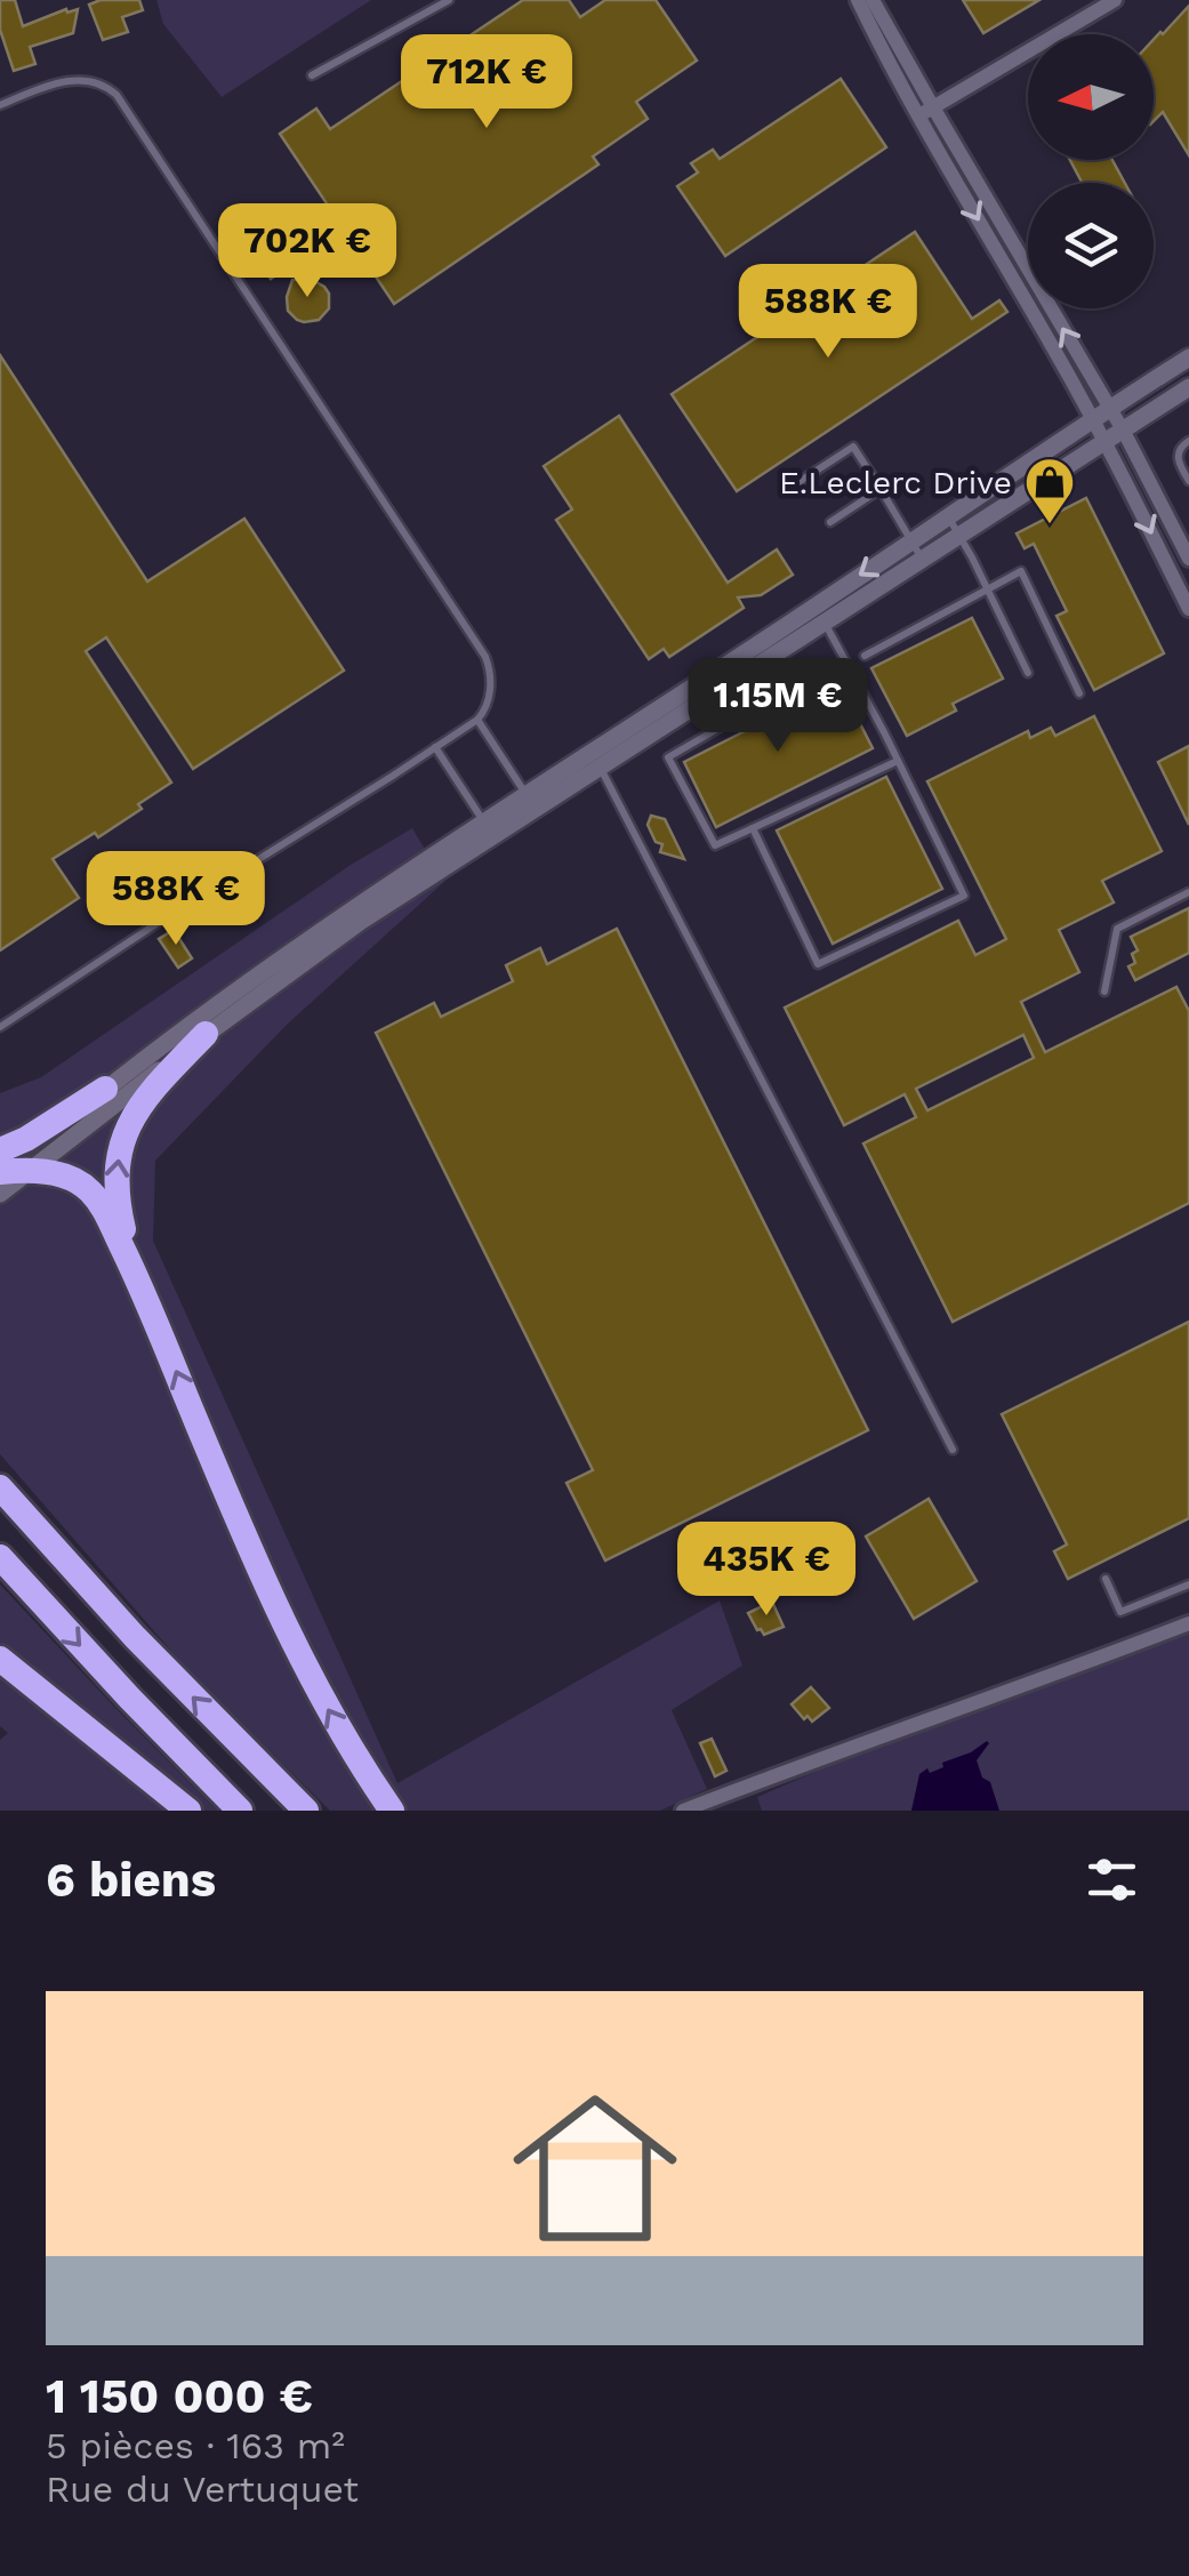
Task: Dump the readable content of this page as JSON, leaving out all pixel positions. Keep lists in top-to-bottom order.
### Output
{
  "places": {
    "shop": ["E.Leclerc Drive"]
  },
  "north": "left",
  "page": {
    "price": [
      "712K €",
      "702K €",
      "588K €",
      "1.15M €",
      "588K €",
      "435K €"
    ],
    "heading": "6 biens",
    "list": [
      {
        "name": "1 150 000 €",
        "note": "5 pièces · 163 m² · Rue du Vertuquet"
      }
    ]
  }
}
